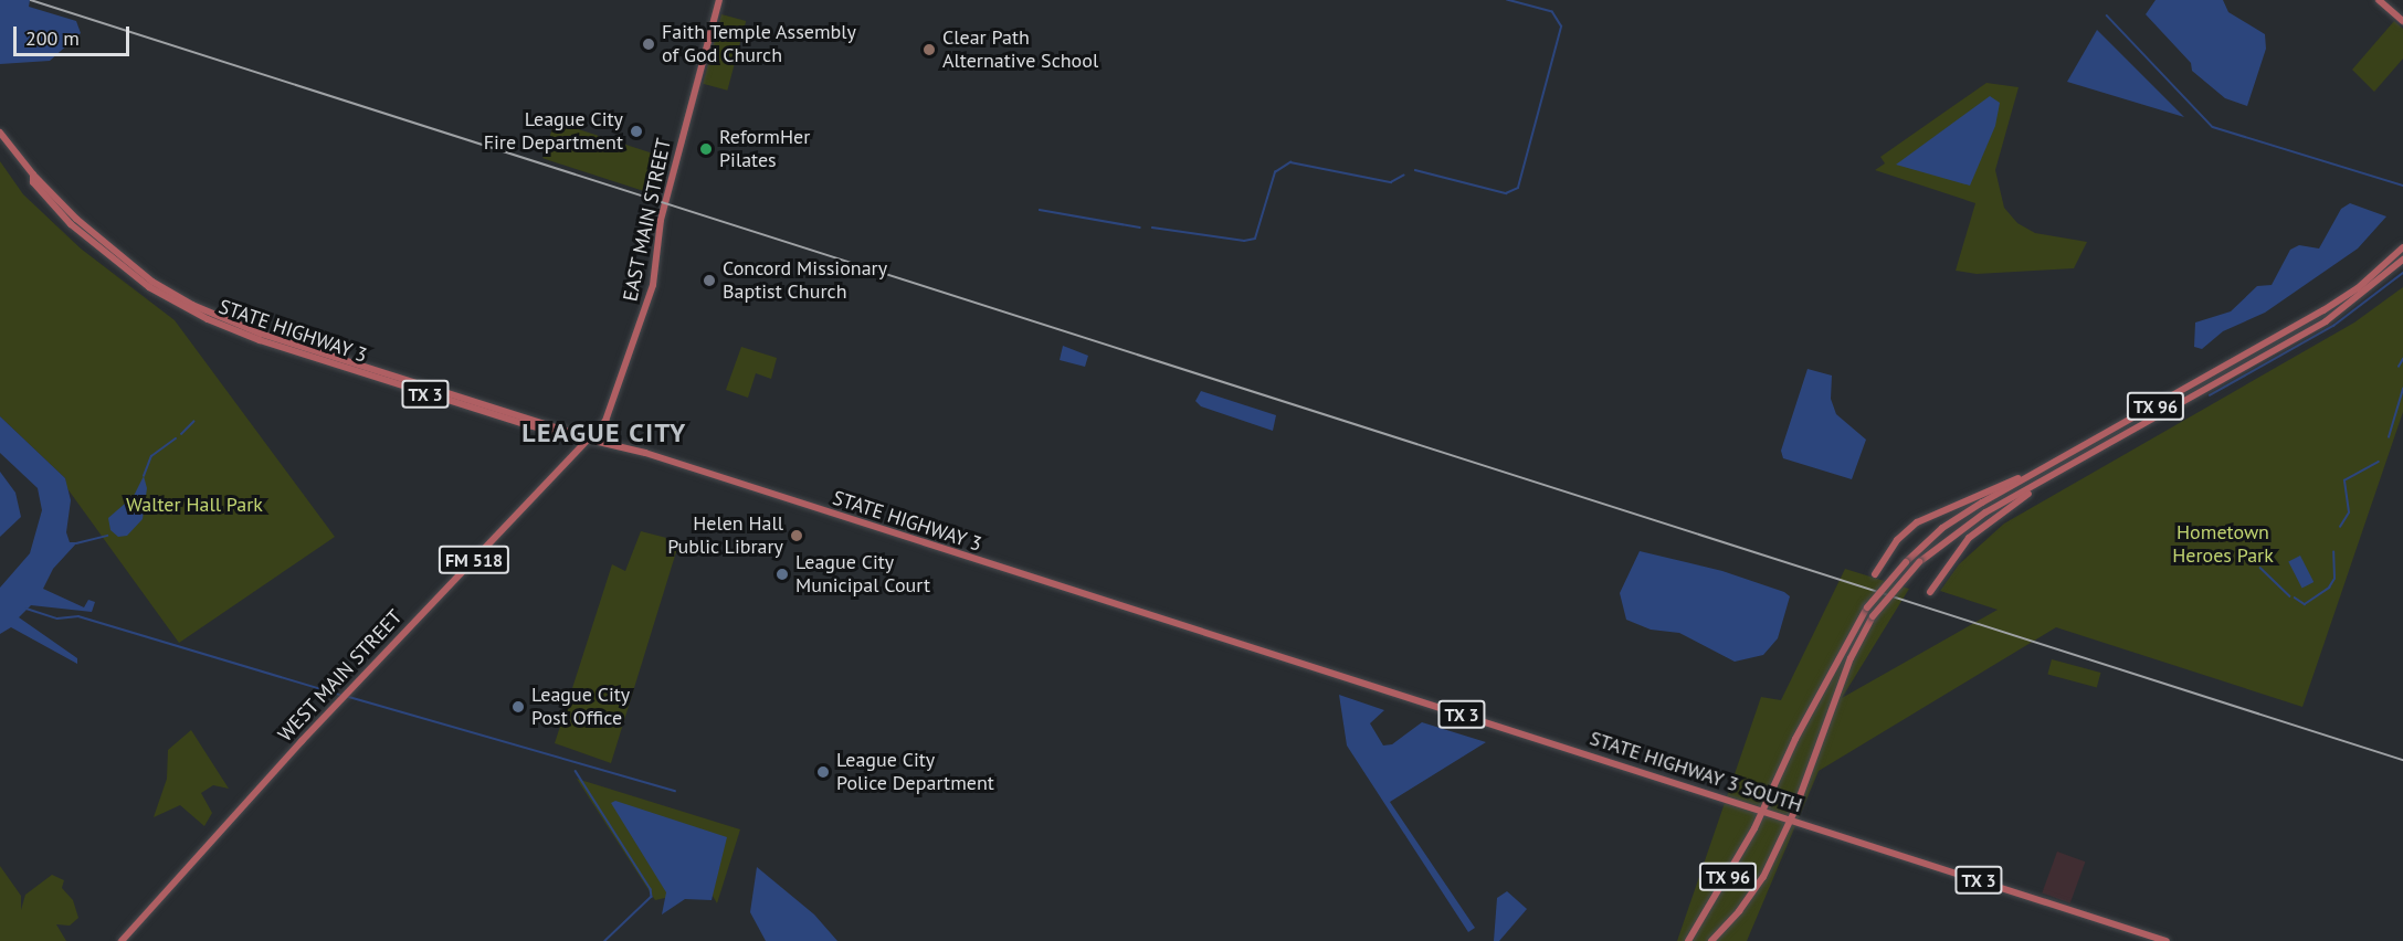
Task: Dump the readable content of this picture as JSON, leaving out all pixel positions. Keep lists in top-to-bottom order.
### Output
{
  "streets": {
    "main road": [
      "EAST MAIN STREET",
      "STATE HIGHWAY 3",
      "TX 3",
      "TX 96",
      "FM 518",
      "WEST MAIN STREET",
      "STATE HIGHWAY 3 SOUTH"
    ]
  },
  "crossings": [
    ["EAST MAIN STREET", "STATE HIGHWAY 3"],
    ["EAST MAIN STREET", "WEST MAIN STREET"],
    ["STATE HIGHWAY 3", "WEST MAIN STREET"],
    ["STATE HIGHWAY 3", "STATE HIGHWAY 3 SOUTH"],
    ["TX 96", "STATE HIGHWAY 3 SOUTH"]
  ],
  "districts": ["LEAGUE CITY"],
  "parks": ["Walter Hall Park", "Hometown Heroes Park"],
  "places": [
    "Faith Temple Assembly of God Church",
    "Clear Path Alternative School",
    "League City Fire Department",
    "ReformHer Pilates",
    "Concord Missionary Baptist Church",
    "Helen Hall Public Library",
    "League City Municipal Court",
    "League City Post Office",
    "League City Police Department"
  ],
  "scale_bar": "200 m"
}
